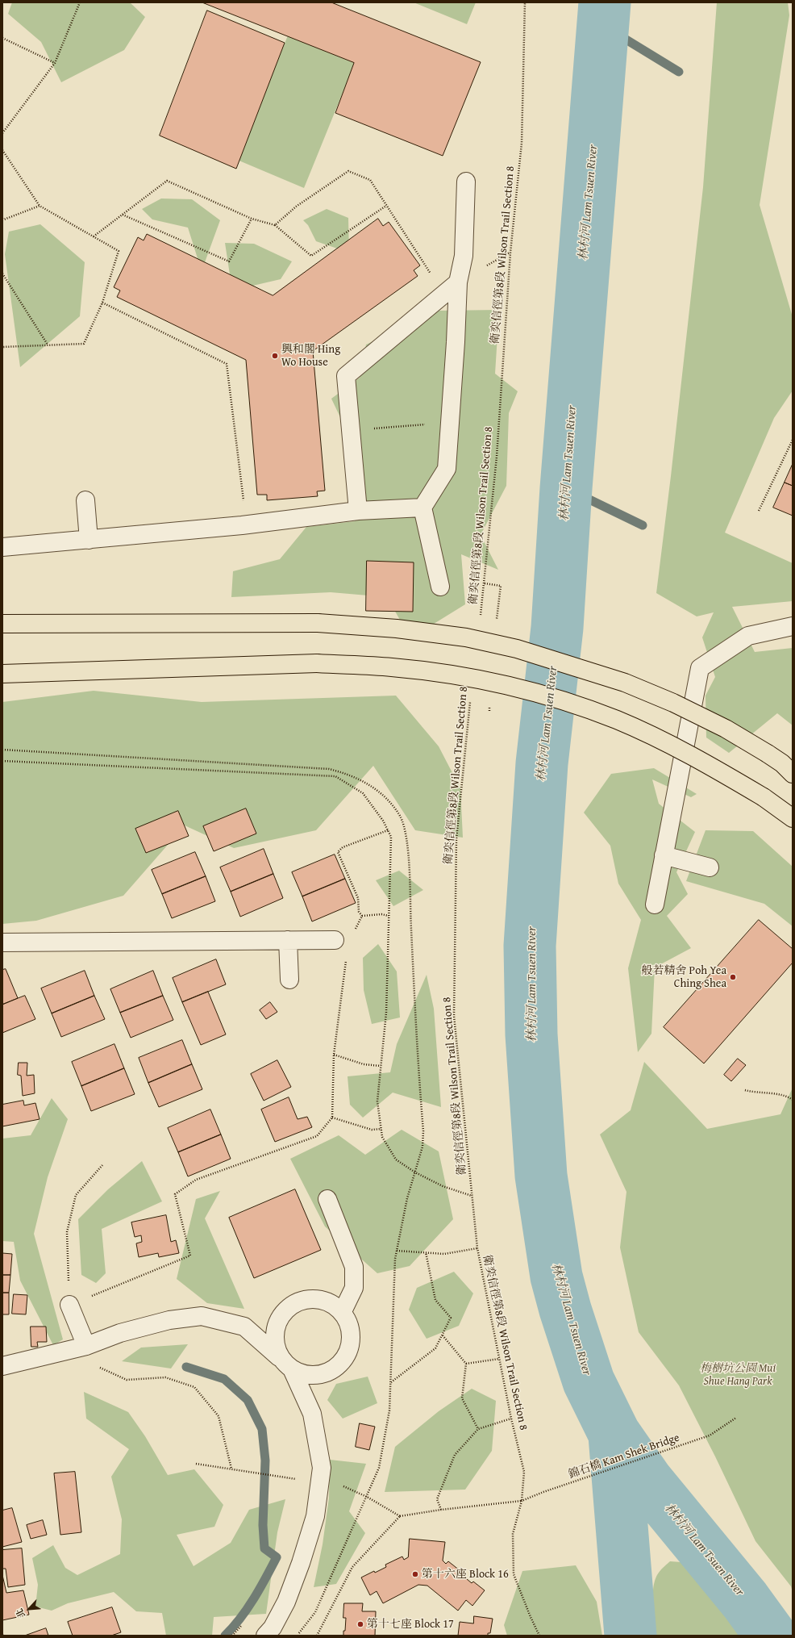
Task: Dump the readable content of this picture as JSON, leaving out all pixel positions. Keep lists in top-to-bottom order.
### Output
{
  "streets": {
    "path": ["衛奕信徑第8段 Wilson Trail Section 8", "錦石橋 Kam Shek Bridge"]
  },
  "crossings": [
    ["衛奕信徑第8段 Wilson Trail Section 8", "錦石橋 Kam Shek Bridge"]
  ],
  "water": ["林村河 Lam Tsuen River"],
  "parks": ["梅樹坑公園 Mui Shue Hang Park"],
  "places": [
    "興和閣 Hing Wo House",
    "般若精舍 Poh Yea Ching Shea",
    "第十六座 Block 16",
    "第十七座 Block 17"
  ],
  "north": "bottom left"
}
